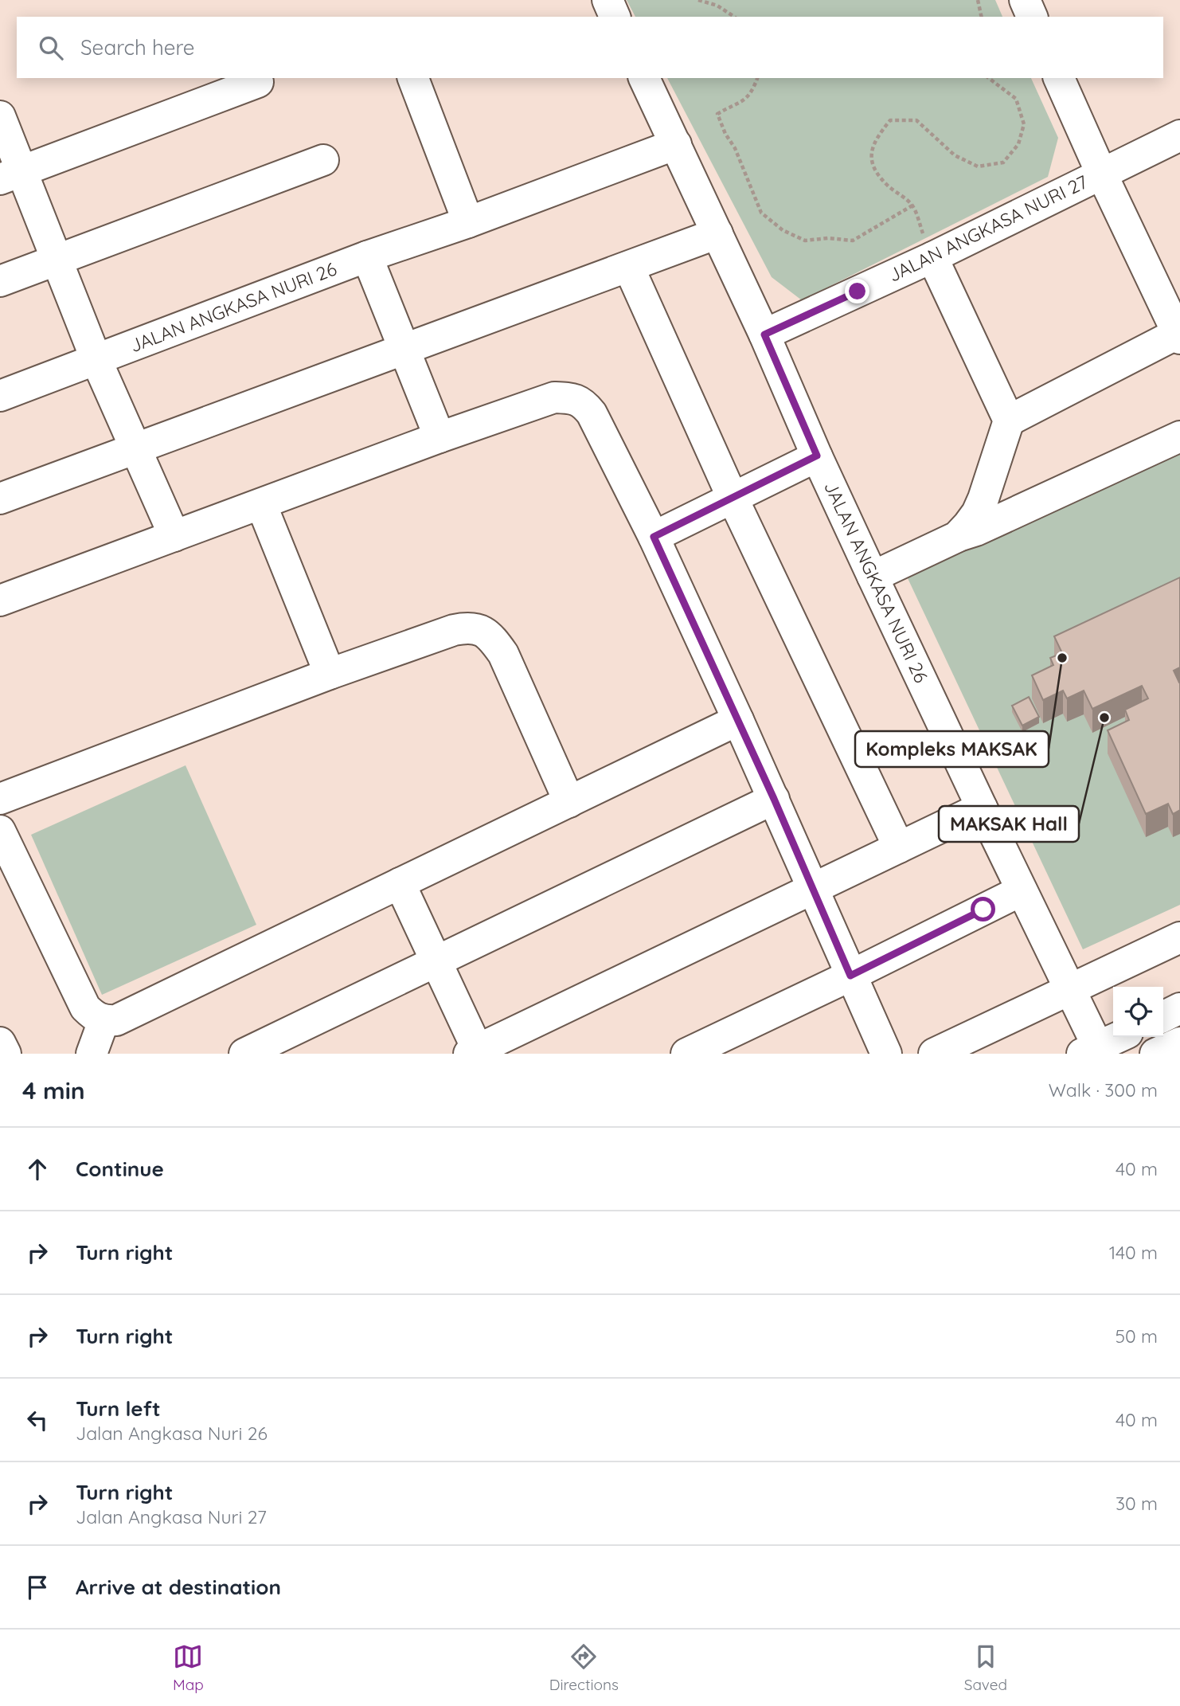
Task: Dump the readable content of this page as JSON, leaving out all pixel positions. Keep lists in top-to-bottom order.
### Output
{
  "streets": {
    "street": ["JALAN ANGKASA NURI 27", "JALAN ANGKASA NURI 26"]
  },
  "crossings": [
    ["JALAN ANGKASA NURI 27", "JALAN ANGKASA NURI 26"]
  ],
  "places": ["Kompleks MAKSAK", "MAKSAK Hall"],
  "page": {
    "search": "Search here",
    "heading": ["4 min", "Walk · 300 m"],
    "list": [
      ["Continue", "40 m"],
      ["Turn right", "140 m"],
      ["Turn right", "50 m"],
      ["Turn left", "Jalan Angkasa Nuri 26", "40 m"],
      ["Turn right", "Jalan Angkasa Nuri 27", "30 m"],
      "Arrive at destination"
    ],
    "nav": ["Map", "Directions", "Saved"]
  }
}
